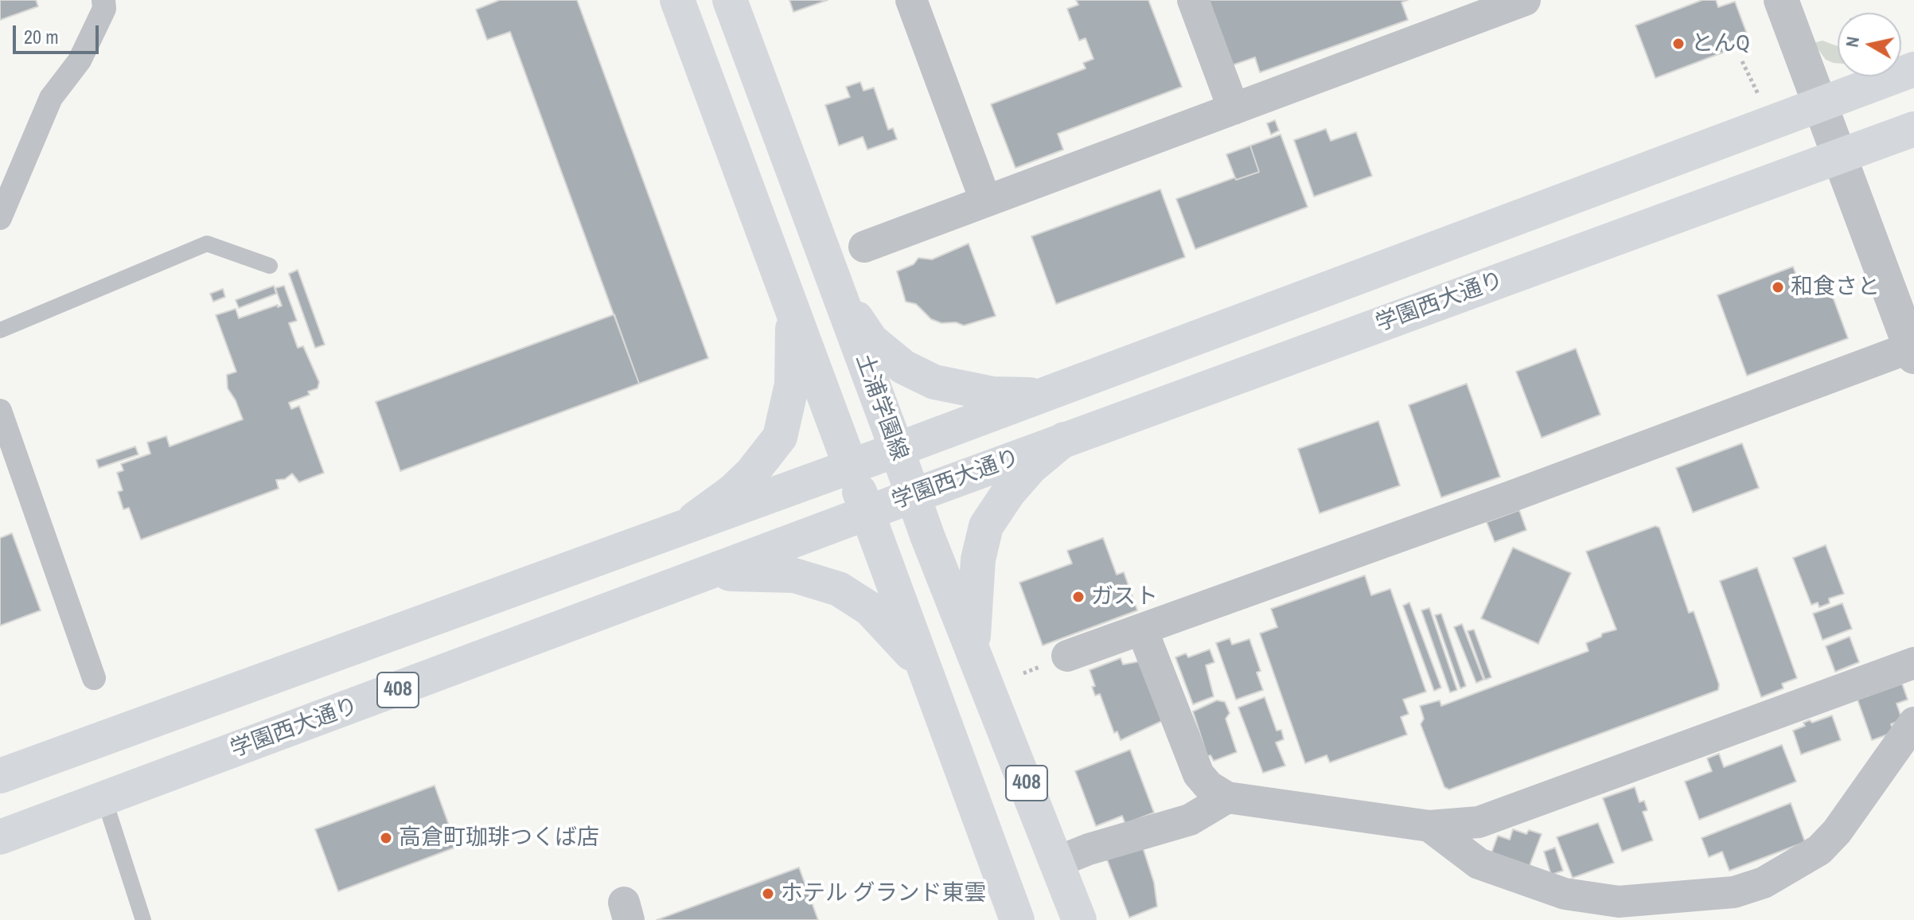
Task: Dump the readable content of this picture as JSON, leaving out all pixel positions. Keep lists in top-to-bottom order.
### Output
{
  "streets": {
    "main road": ["学園西大通り", "土浦学園線", "408"]
  },
  "crossings": [
    ["学園西大通り", "土浦学園線"],
    ["学園西大通り", "408"],
    ["土浦学園線", "408"]
  ],
  "places": [
    "とんQ",
    "和食さと",
    "ガスト",
    "高倉町珈琲つくば店",
    "ホテル グランド東雲"
  ],
  "scale_bar": "20 m",
  "north": "left"
}
